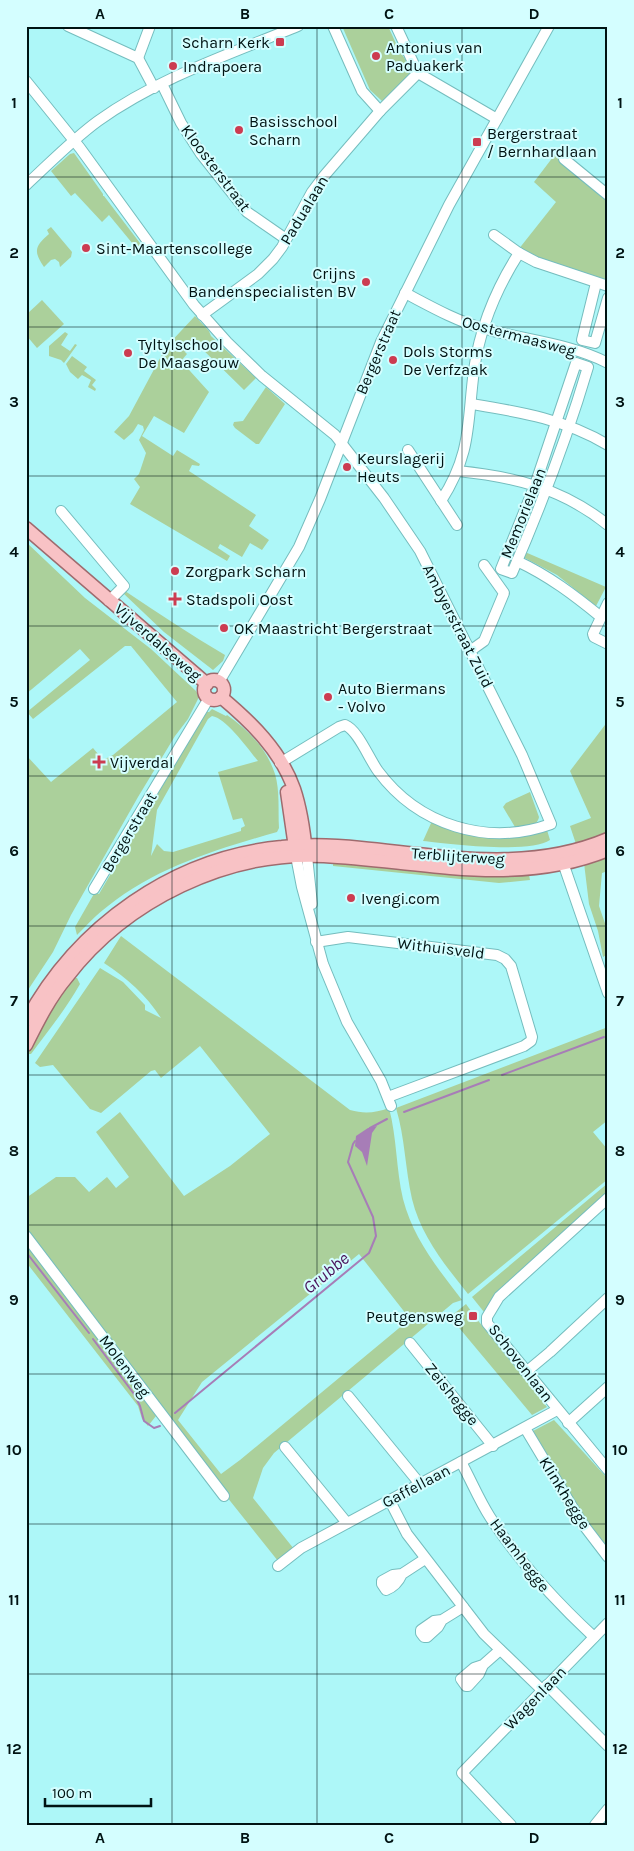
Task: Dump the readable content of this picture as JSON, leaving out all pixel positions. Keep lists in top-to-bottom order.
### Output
{
  "streets": {
    "main road": ["Vijverdalseweg", "Terblijterweg"],
    "street": [
      "Kloosterstraat",
      "Padualaan",
      "Oostermaasweg",
      "Bergerstraat",
      "Memorielaan",
      "Ambyerstraat Zuid",
      "Withuisveld",
      "Schovenlaan",
      "Molenweg",
      "Zeishegge",
      "Gaffellaan",
      "Klinkhegge",
      "Haamhegge",
      "Wagenlaan"
    ]
  },
  "crossings": [
    ["Kloosterstraat", "Padualaan"],
    ["Padualaan", "Ambyerstraat Zuid"],
    ["Oostermaasweg", "Bergerstraat"],
    ["Bergerstraat", "Ambyerstraat Zuid"],
    ["Bergerstraat", "Vijverdalseweg"],
    ["Terblijterweg", "Withuisveld"],
    ["Schovenlaan", "Gaffellaan"],
    ["Zeishegge", "Gaffellaan"],
    ["Gaffellaan", "Klinkhegge"],
    ["Gaffellaan", "Haamhegge"],
    ["Haamhegge", "Wagenlaan"]
  ],
  "water": ["Grubbe"],
  "places": {
    "transit": ["Scharn Kerk", "Bergerstraat / Bernhardlaan", "Peutgensweg"],
    "other": [
      "Antonius van Paduakerk",
      "Indrapoera",
      "Basisschool Scharn",
      "Sint-Maartenscollege",
      "Crijns Bandenspecialisten BV",
      "Tyltylschool De Maasgouw",
      "Dols Storms De Verfzaak",
      "Keurslagerij Heuts",
      "Zorgpark Scharn",
      "OK Maastricht Bergerstraat",
      "Auto Biermans - Volvo",
      "Ivengi.com"
    ],
    "health": ["Stadspoli Oost", "Vijverdal"]
  },
  "scale_bar": "100 m",
  "grid": {
    "columns": [
      "A",
      "B",
      "C",
      "D"
    ],
    "rows": [
      "1",
      "2",
      "3",
      "4",
      "5",
      "6",
      "7",
      "8",
      "9",
      "10",
      "11",
      "12"
    ]
  }
}
